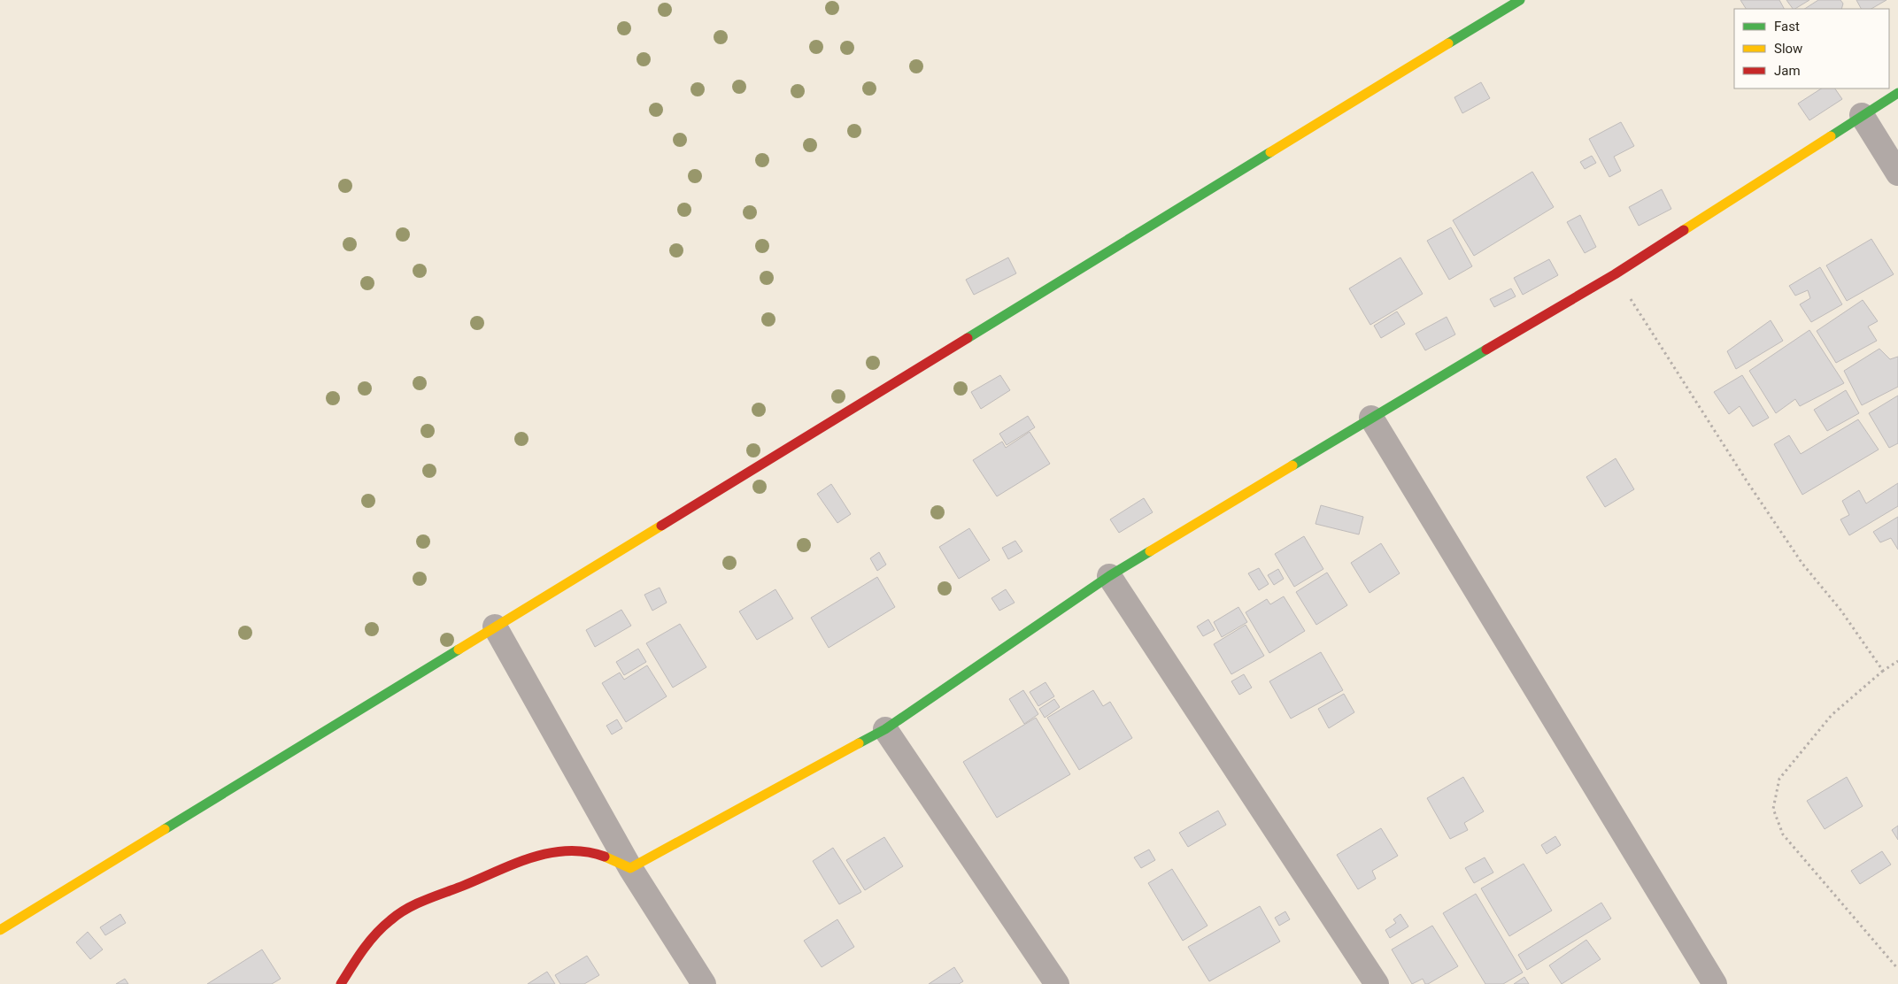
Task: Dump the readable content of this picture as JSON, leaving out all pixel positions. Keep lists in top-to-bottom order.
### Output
{
  "legend": ["Fast", "Slow", "Jam"]
}
